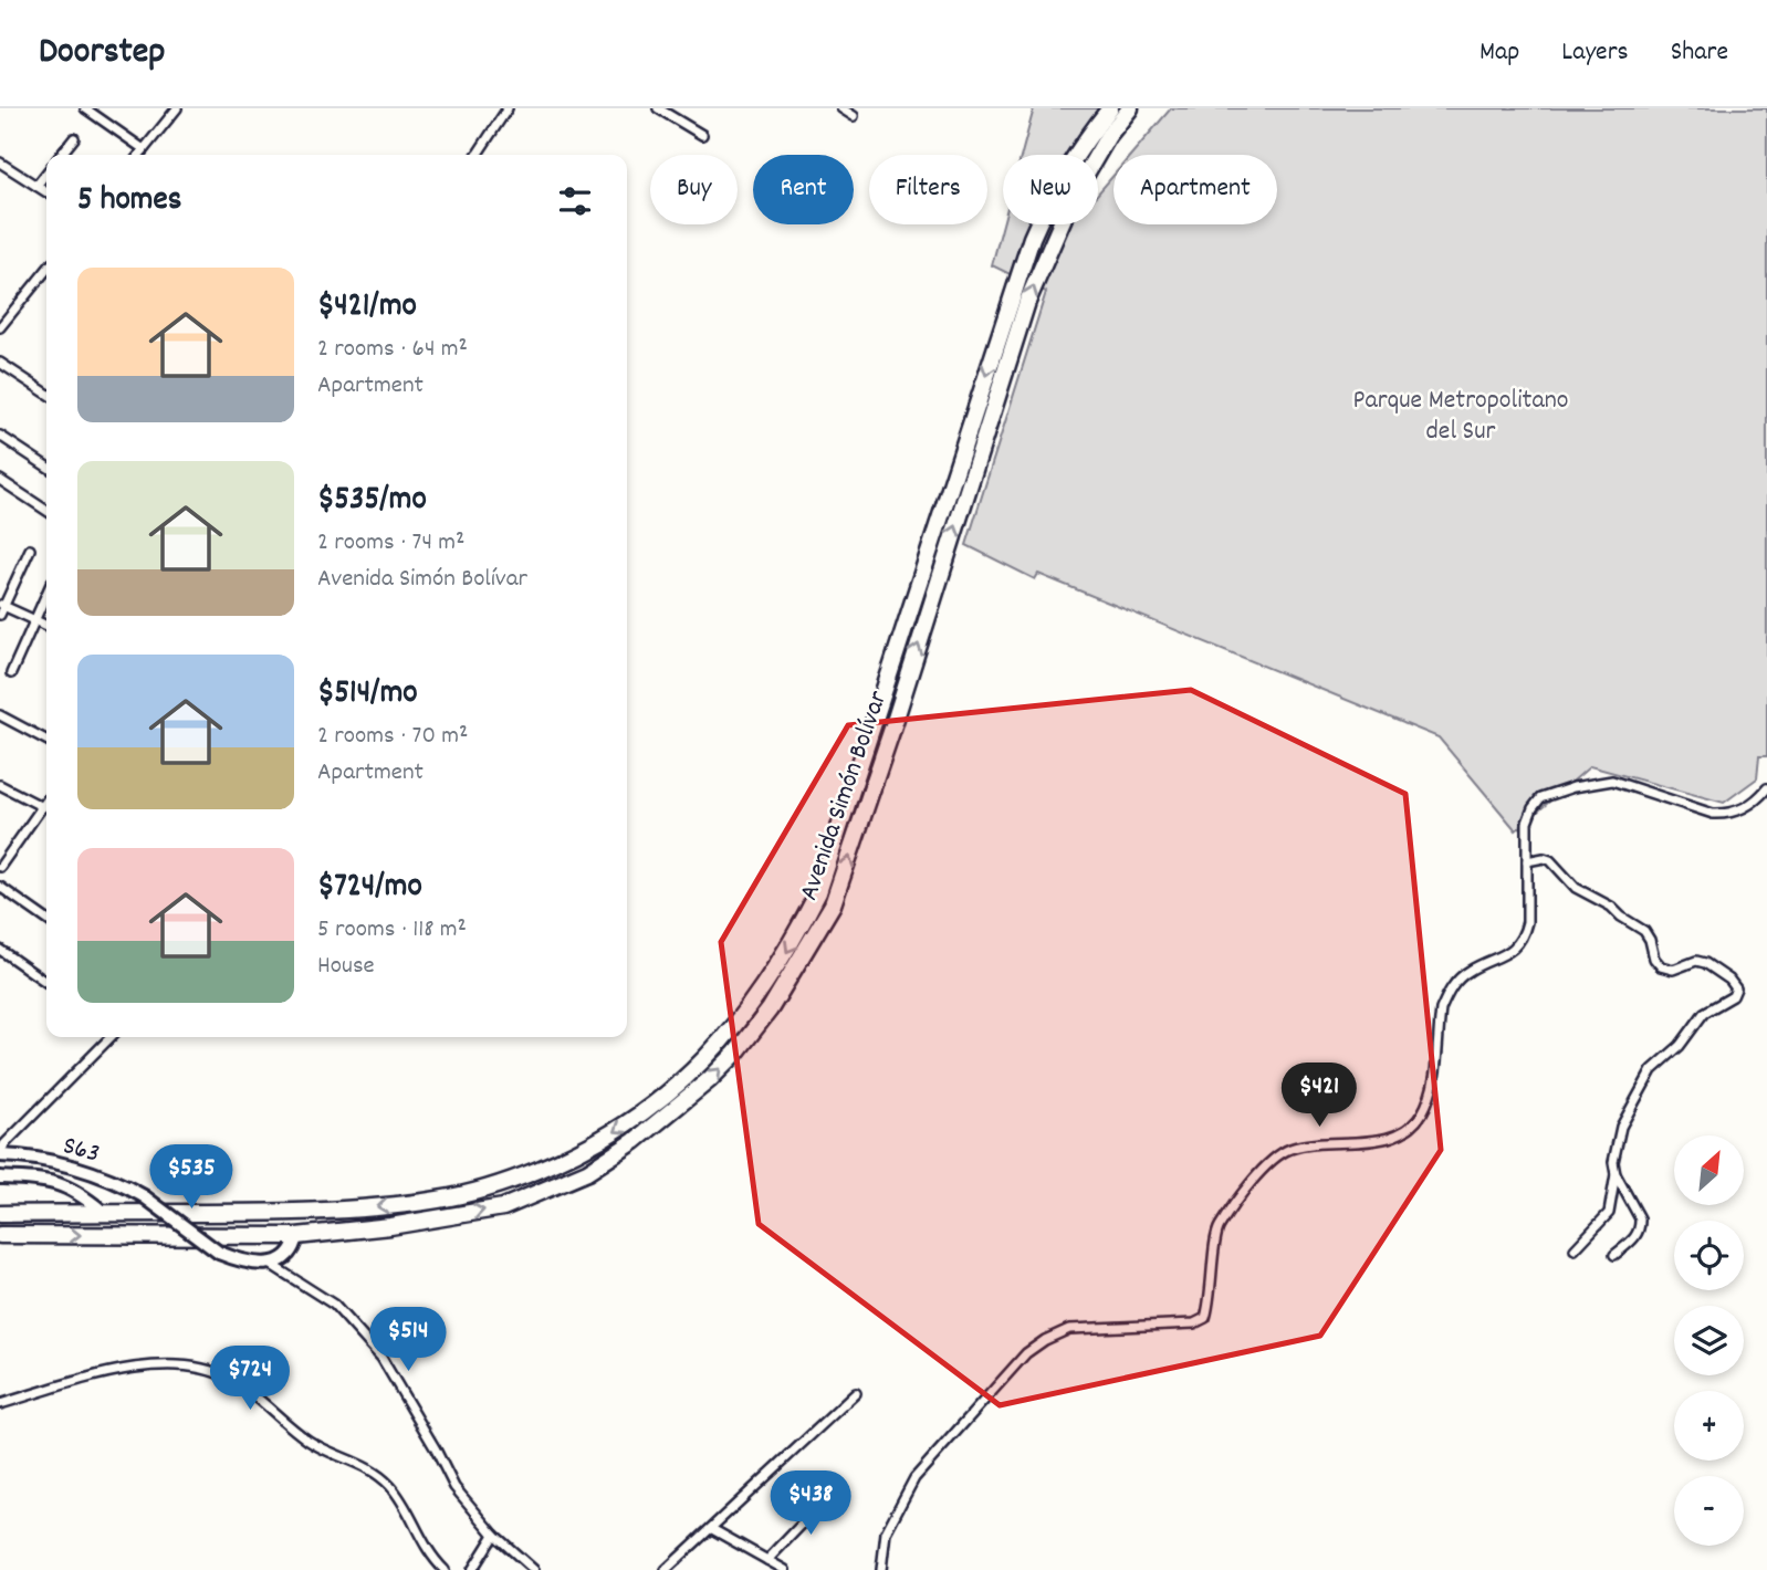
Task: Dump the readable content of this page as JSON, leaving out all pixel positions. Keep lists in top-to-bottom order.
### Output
{
  "streets": {
    "highway": ["Avenida Simón Bolívar"],
    "main road": ["S63"]
  },
  "crossings": [
    ["Avenida Simón Bolívar", "S63"]
  ],
  "parks": ["Parque Metropolitano del Sur"],
  "north": "top right",
  "page": {
    "header": "Doorstep",
    "nav": ["Map", "Layers", "Share"],
    "chip": [
      "Buy",
      "Rent",
      "Filters",
      "New",
      "Apartment"
    ],
    "heading": "5 homes",
    "list": [
      {
        "name": "$421/mo",
        "note": "2 rooms · 64 m² · Apartment"
      },
      {
        "name": "$535/mo",
        "note": "2 rooms · 74 m² · Avenida Simón Bolívar"
      },
      {
        "name": "$514/mo",
        "note": "2 rooms · 70 m² · Apartment"
      },
      {
        "name": "$724/mo",
        "note": "5 rooms · 118 m² · House"
      }
    ],
    "price": [
      "$421",
      "$535",
      "$514",
      "$724",
      "$438"
    ],
    "map_buttons": ["+", "−"]
  }
}
